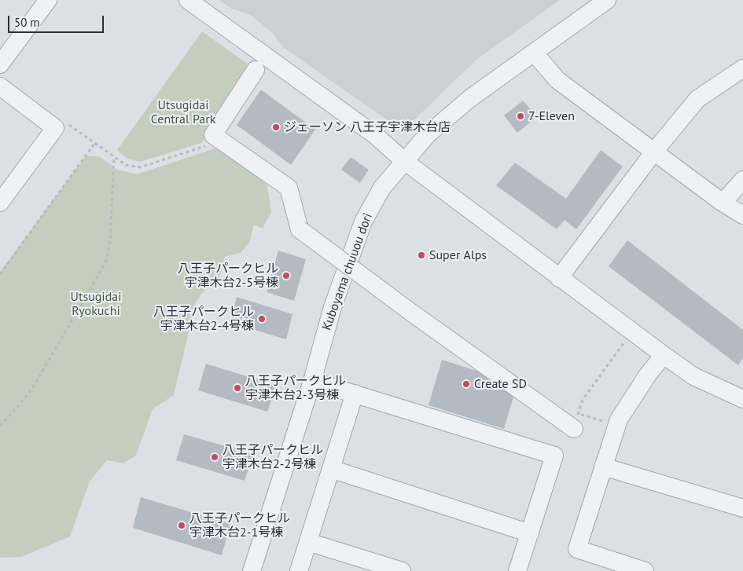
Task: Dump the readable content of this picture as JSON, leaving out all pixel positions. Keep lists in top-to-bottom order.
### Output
{
  "streets": {
    "street": ["Kuboyama chuuou dori"]
  },
  "parks": ["Utsugidai Central Park", "Utsugidai Ryokuchi"],
  "places": [
    "7-Eleven",
    "ジェーソン 八王子宇津木台店",
    "Super Alps",
    "八王子パークヒル 宇津木台2-5号棟",
    "八王子パークヒル 宇津木台2-4号棟",
    "Create SD",
    "八王子パークヒル 宇津木台2-3号棟",
    "八王子パークヒル 宇津木台2-2号棟",
    "八王子パークヒル 宇津木台2-1号棟"
  ],
  "scale_bar": "50 m"
}
